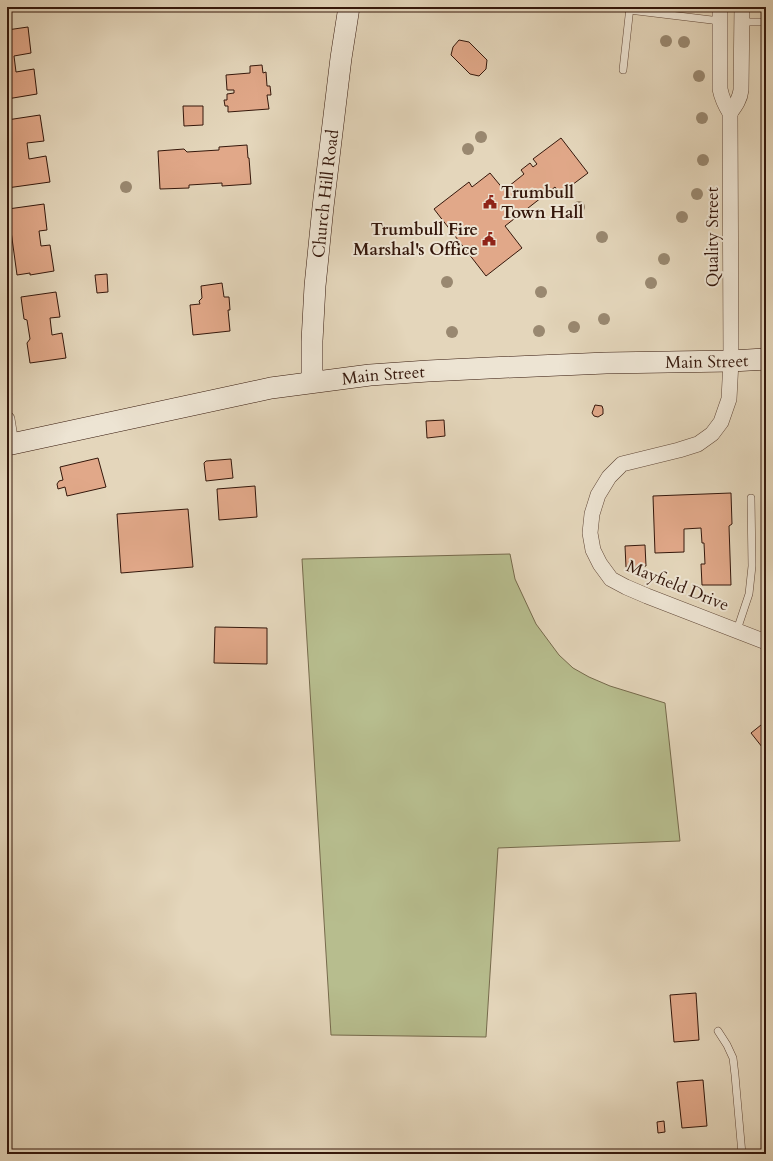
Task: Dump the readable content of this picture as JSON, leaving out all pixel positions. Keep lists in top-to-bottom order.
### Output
{
  "streets": {
    "main road": ["Church Hill Road", "Main Street"],
    "street": ["Quality Street", "Mayfield Drive"]
  },
  "crossings": [
    ["Church Hill Road", "Main Street"],
    ["Quality Street", "Main Street"],
    ["Quality Street", "Mayfield Drive"],
    ["Main Street", "Mayfield Drive"]
  ],
  "places": {
    "public building": ["Trumbull Town Hall", "Trumbull Fire Marshal's Office"]
  }
}
